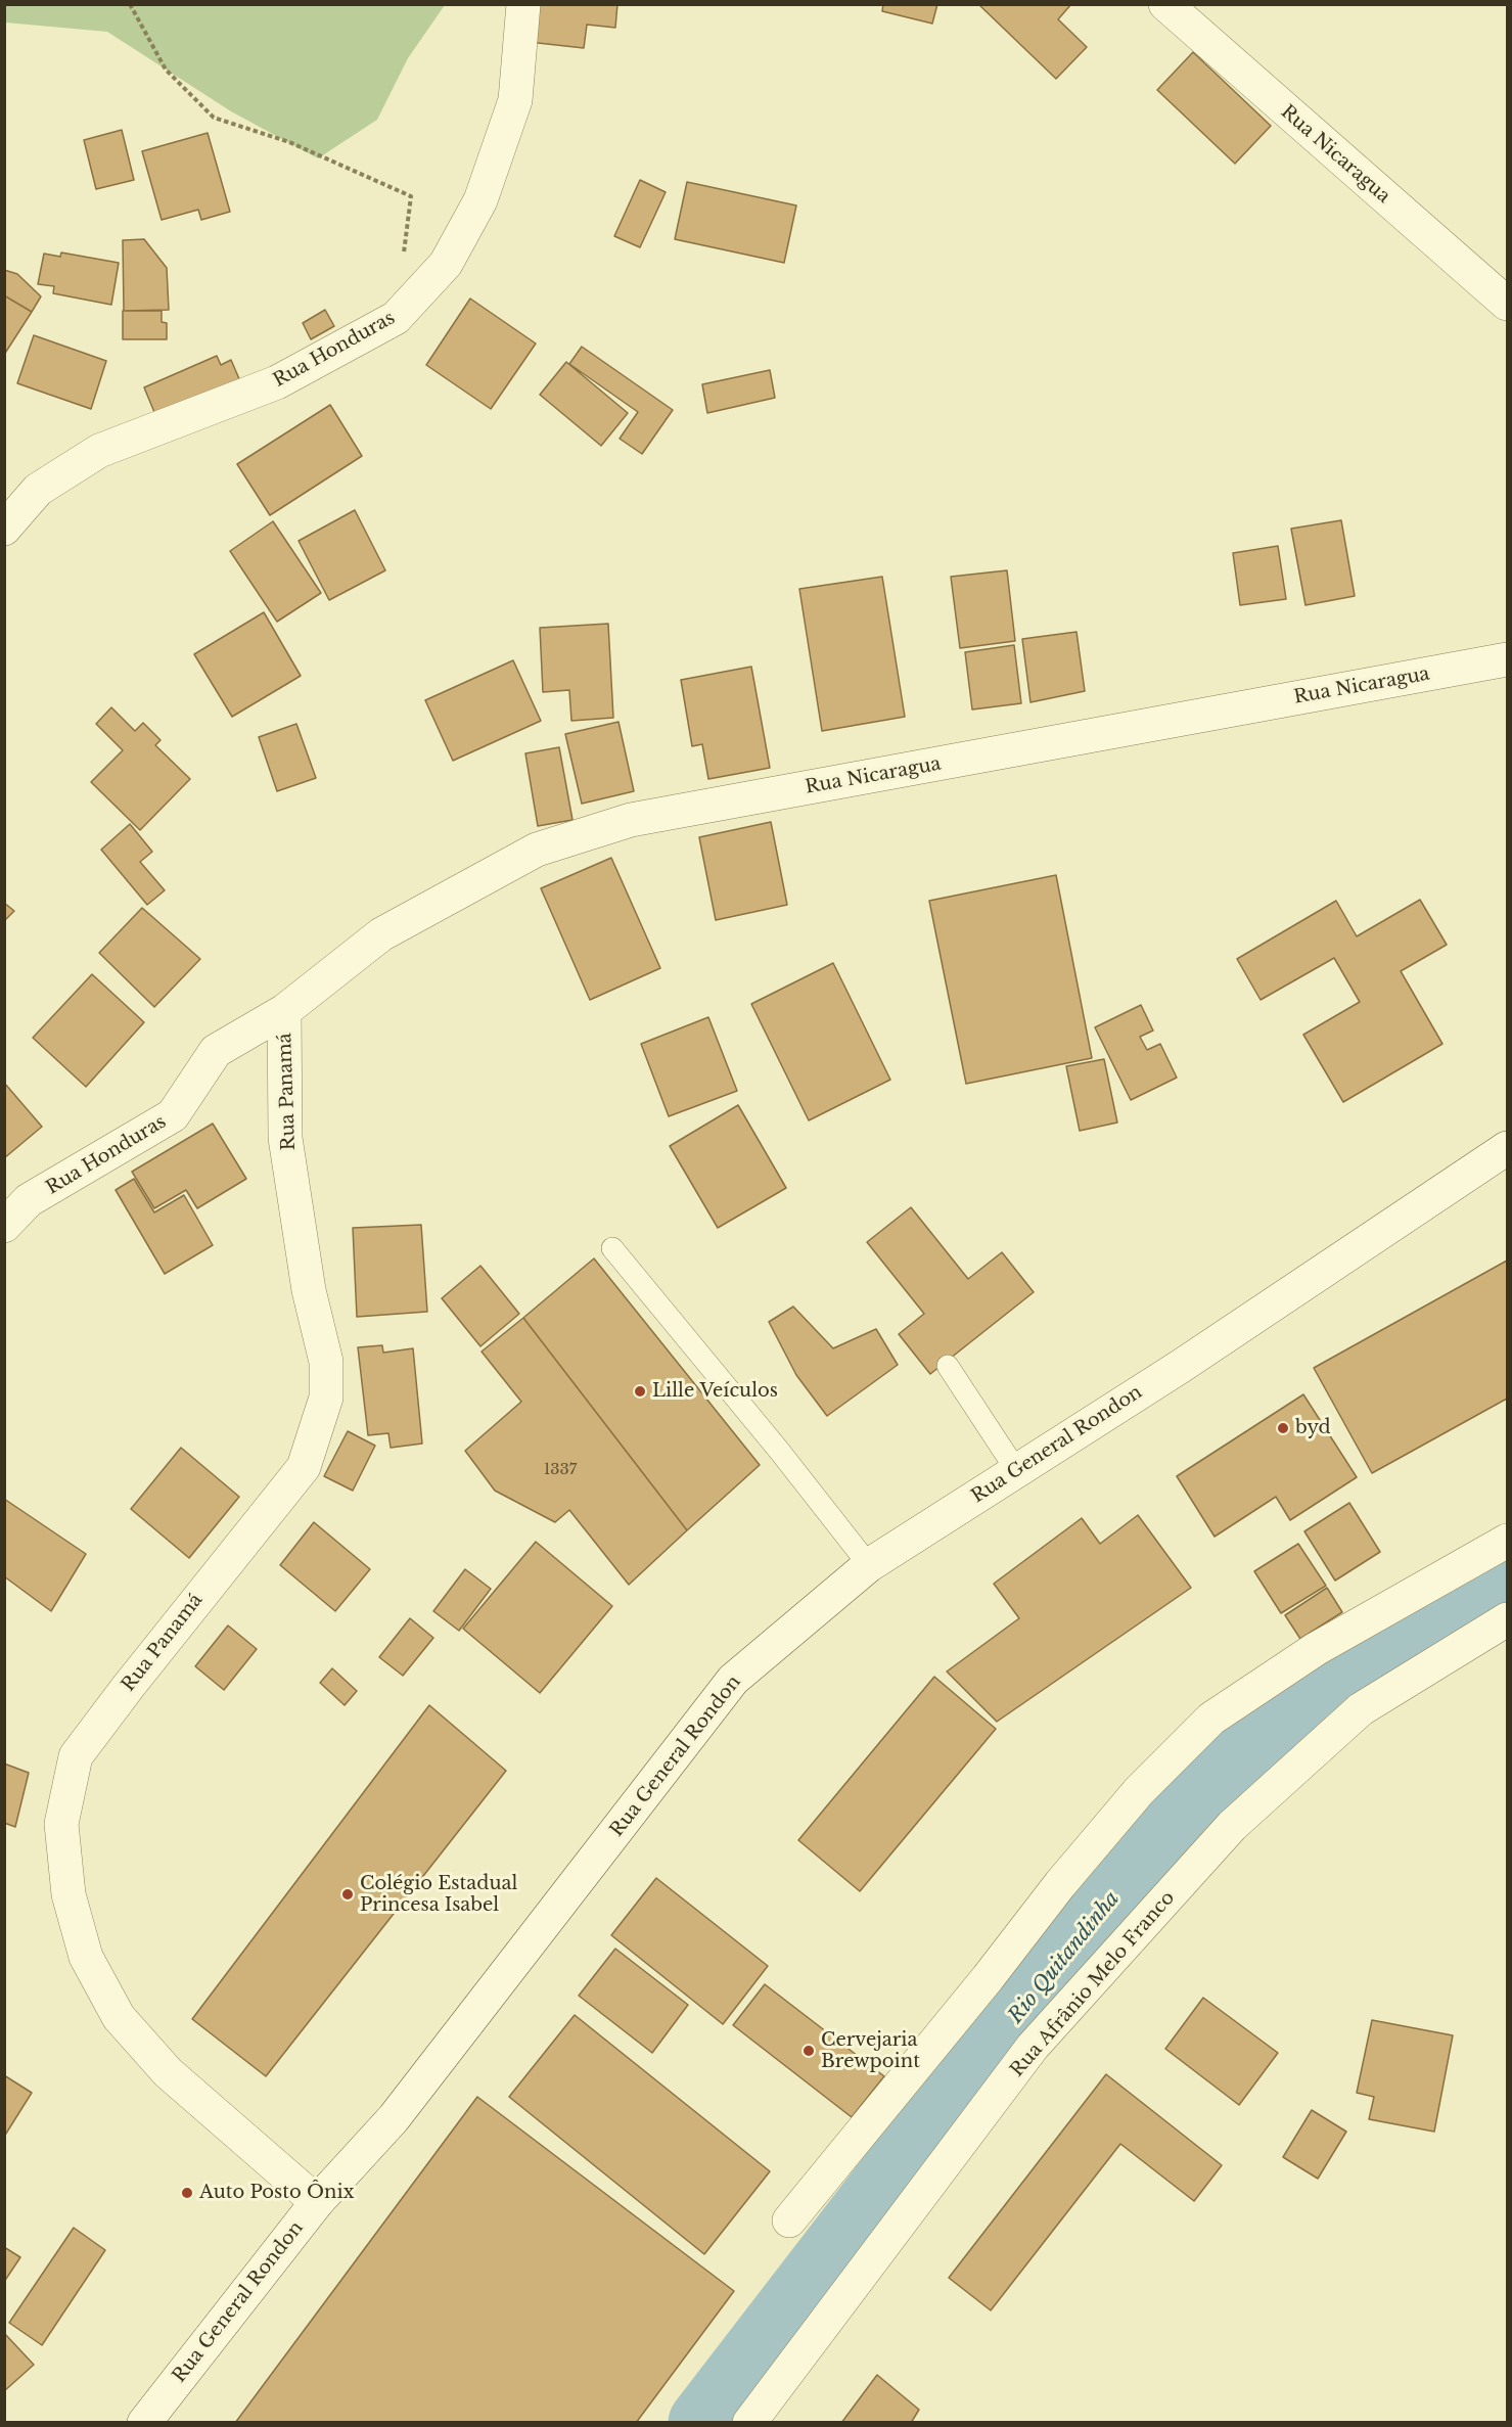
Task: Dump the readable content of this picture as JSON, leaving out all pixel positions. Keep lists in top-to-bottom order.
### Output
{
  "streets": {
    "street": [
      "Rua Nicaragua",
      "Rua Honduras",
      "Rua Panamá",
      "Rua General Rondon",
      "Rua Afrânio Melo Franco"
    ]
  },
  "crossings": [
    ["Rua Nicaragua", "Rua Honduras"],
    ["Rua Nicaragua", "Rua Panamá"],
    ["Rua Honduras", "Rua Panamá"],
    ["Rua Panamá", "Rua General Rondon"]
  ],
  "water": ["Rio Quitandinha"],
  "places": [
    "Lille Veículos",
    "byd",
    "Colégio Estadual Princesa Isabel",
    "Cervejaria Brewpoint",
    "Auto Posto Ônix"
  ],
  "house_numbers": ["1337"]
}
